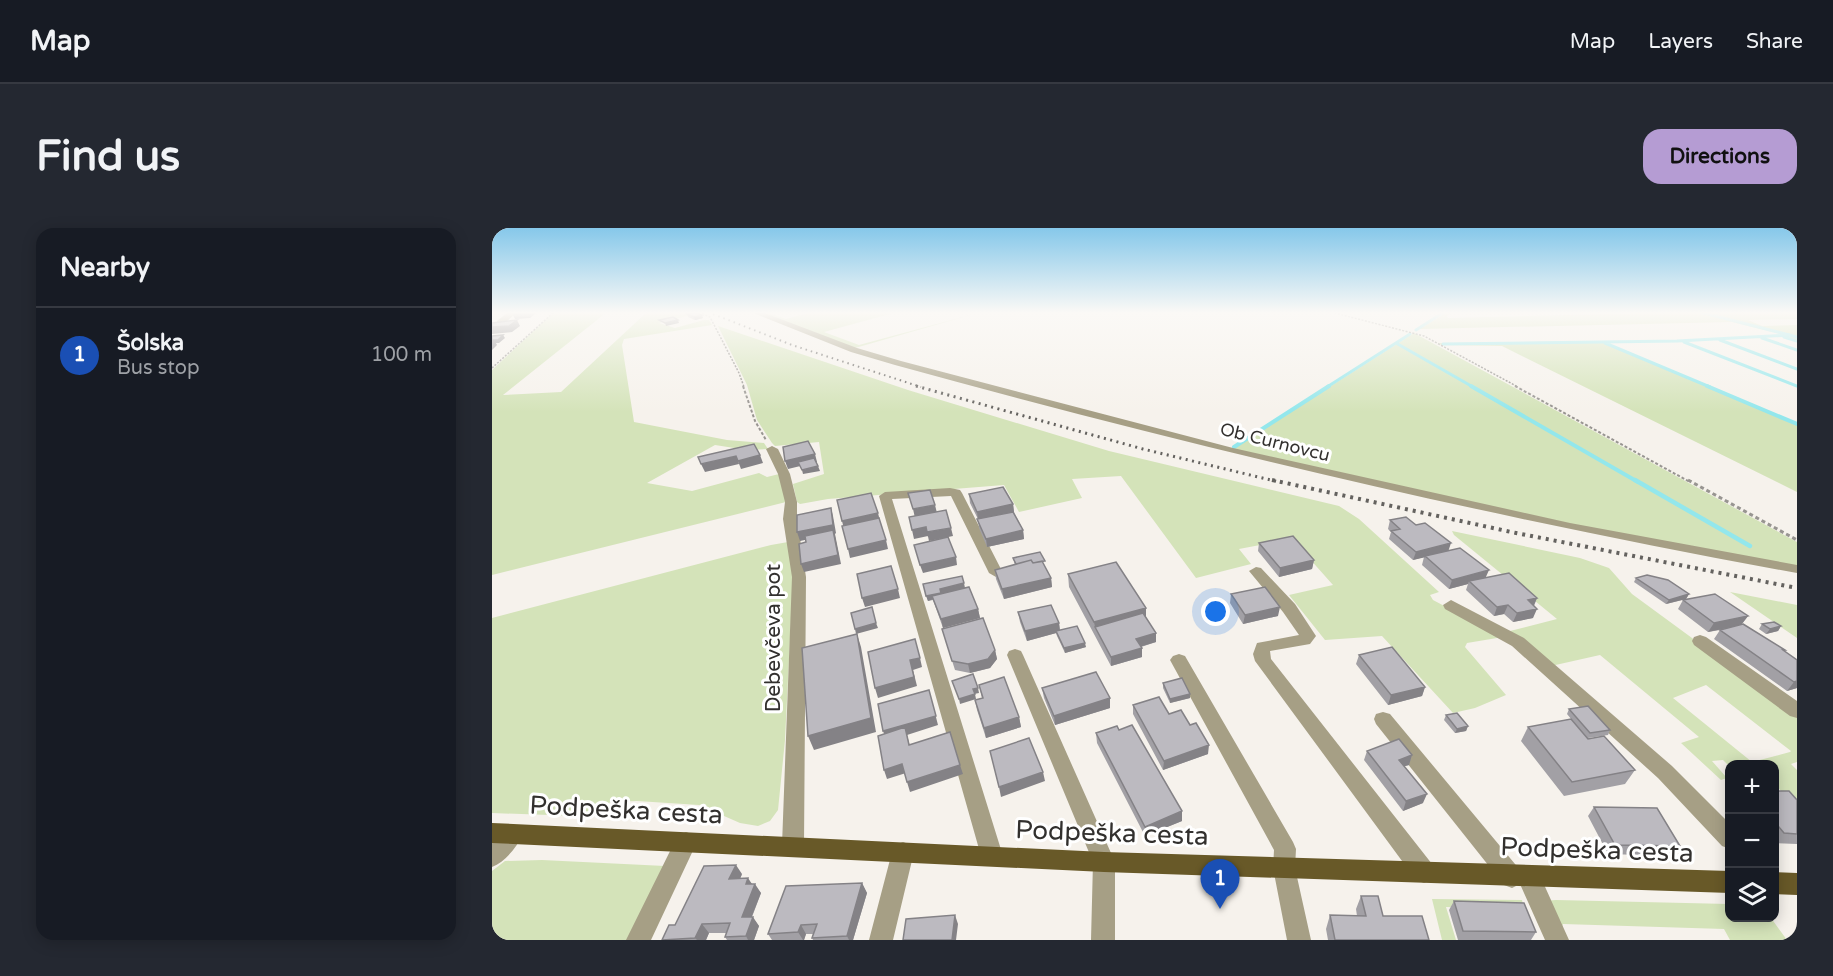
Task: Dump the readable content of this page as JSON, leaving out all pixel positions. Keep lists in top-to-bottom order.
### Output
{
  "streets": {
    "main road": ["Podpeška cesta"],
    "street": ["Ob Curnovcu", "Debevčeva pot"]
  },
  "crossings": [
    ["Debevčeva pot", "Podpeška cesta"]
  ],
  "page": {
    "header": "Map",
    "nav": ["Map", "Layers", "Share"],
    "buttons": "Directions",
    "title": "Find us",
    "heading": "Nearby",
    "list": [
      {
        "mark": "1",
        "name": "Šolska",
        "note": "Bus stop",
        "value": "100 m"
      }
    ],
    "map_buttons": ["+", "−"],
    "pins": "1"
  }
}
